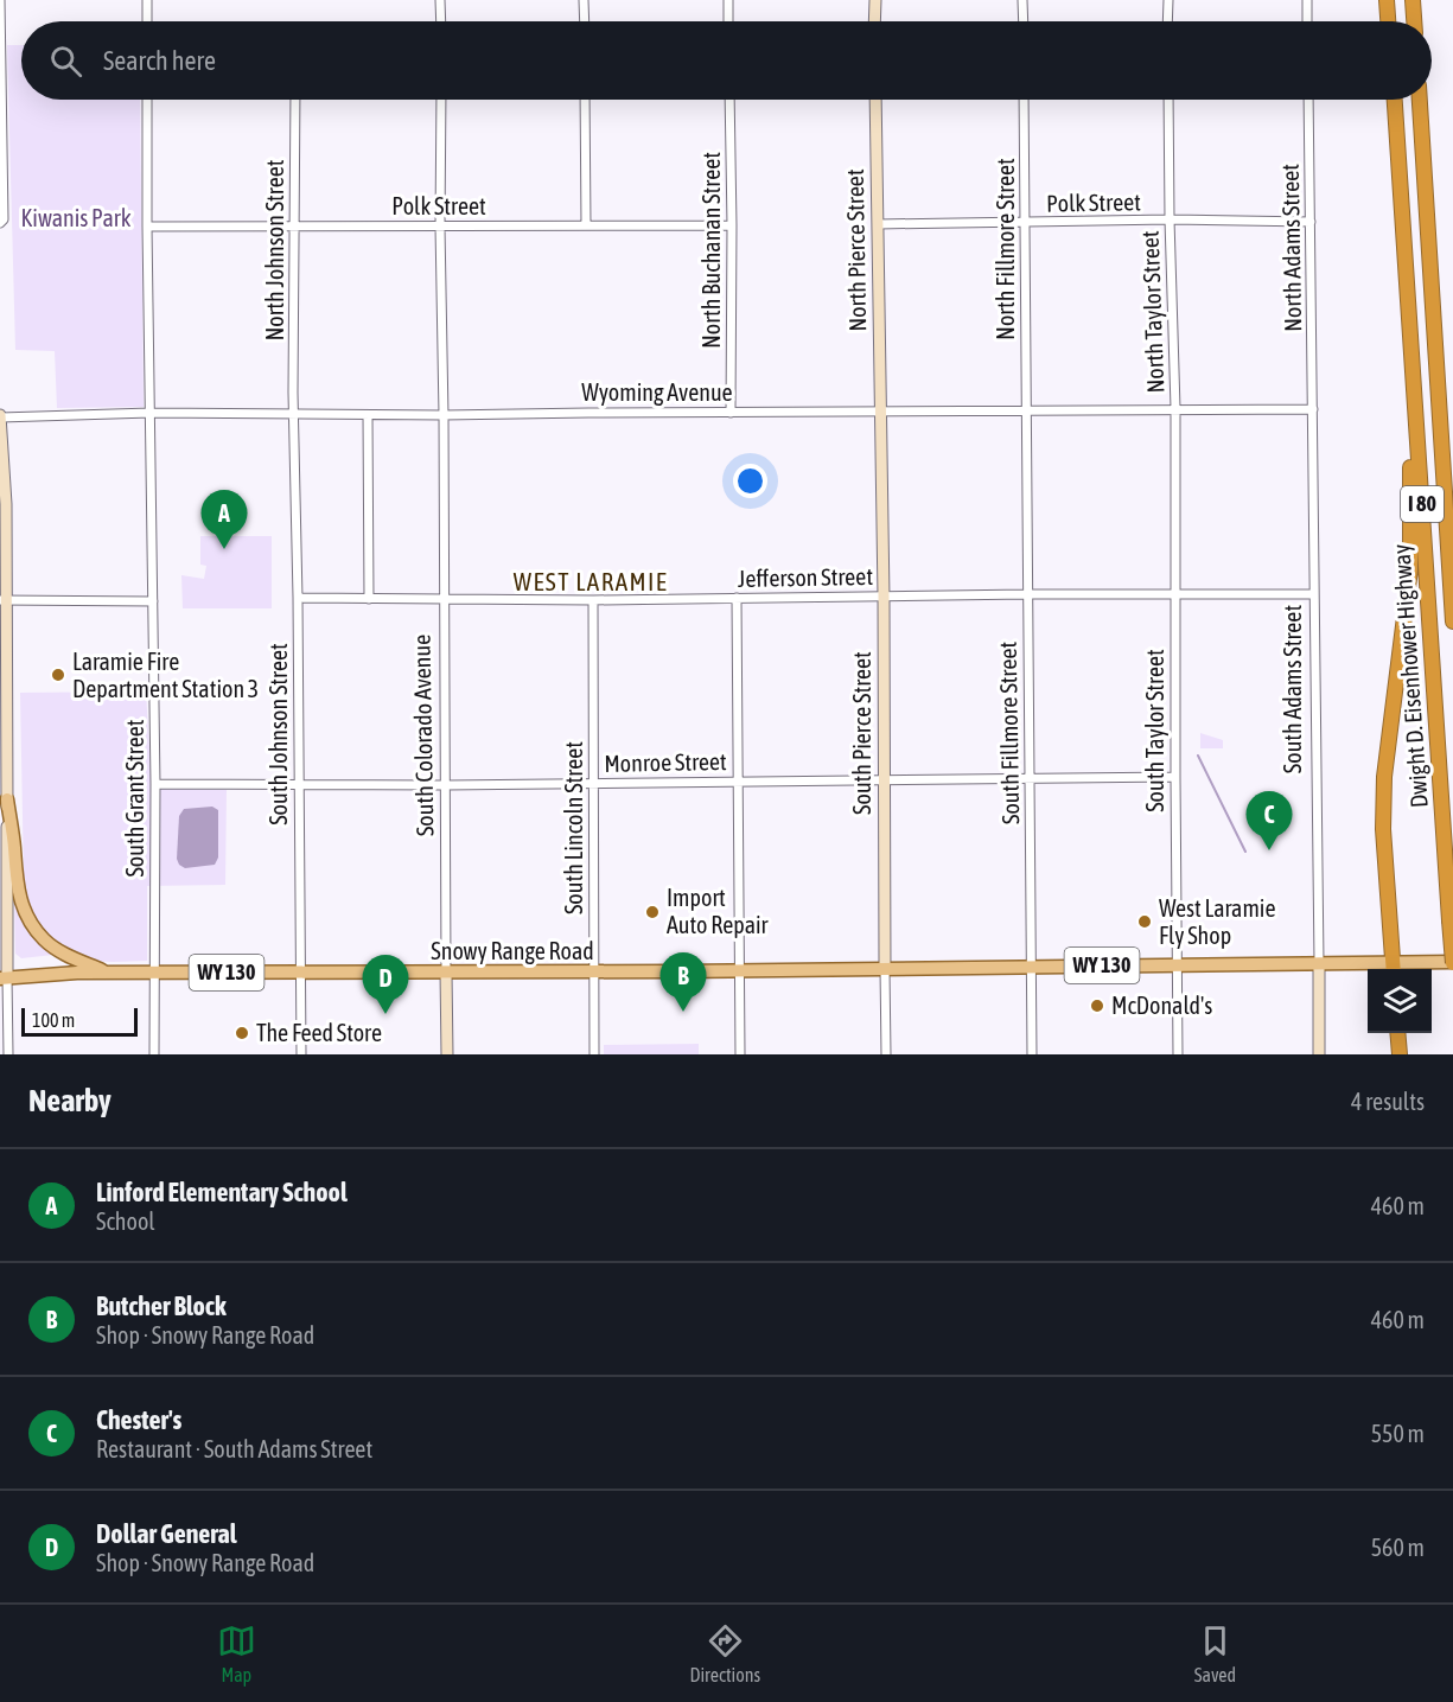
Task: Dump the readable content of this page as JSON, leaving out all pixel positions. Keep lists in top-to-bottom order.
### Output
{
  "streets": {
    "highway": ["I 80", "Dwight D. Eisenhower Highway"],
    "main road": [
      "North Pierce Street",
      "South Adams Street",
      "South Pierce Street",
      "South Colorado Avenue",
      "Snowy Range Road",
      "WY 130"
    ],
    "street": [
      "Polk Street",
      "North Adams Street",
      "North Fillmore Street",
      "North Johnson Street",
      "North Buchanan Street",
      "North Taylor Street",
      "Wyoming Avenue",
      "Jefferson Street",
      "South Taylor Street",
      "South Fillmore Street",
      "South Johnson Street",
      "Monroe Street",
      "South Grant Street",
      "South Lincoln Street"
    ]
  },
  "crossings": [
    ["Polk Street", "North Adams Street"],
    ["Polk Street", "North Fillmore Street"],
    ["Polk Street", "North Johnson Street"],
    ["Polk Street", "North Buchanan Street"],
    ["Polk Street", "North Pierce Street"],
    ["Polk Street", "North Taylor Street"],
    ["Polk Street", "South Colorado Avenue"],
    ["Polk Street", "South Grant Street"],
    ["North Adams Street", "Wyoming Avenue"],
    ["North Adams Street", "South Adams Street"],
    ["North Fillmore Street", "Wyoming Avenue"],
    ["North Fillmore Street", "South Fillmore Street"],
    ["North Johnson Street", "Wyoming Avenue"],
    ["North Johnson Street", "South Johnson Street"],
    ["North Buchanan Street", "Wyoming Avenue"],
    ["North Pierce Street", "Wyoming Avenue"],
    ["North Pierce Street", "South Pierce Street"],
    ["North Taylor Street", "Wyoming Avenue"],
    ["North Taylor Street", "South Taylor Street"],
    ["Wyoming Avenue", "South Adams Street"],
    ["Wyoming Avenue", "South Taylor Street"],
    ["Wyoming Avenue", "South Pierce Street"],
    ["Wyoming Avenue", "South Fillmore Street"],
    ["Wyoming Avenue", "South Johnson Street"],
    ["Wyoming Avenue", "South Colorado Avenue"],
    ["Wyoming Avenue", "South Grant Street"],
    ["Wyoming Avenue", "WY 130"],
    ["Jefferson Street", "South Adams Street"],
    ["Jefferson Street", "South Taylor Street"],
    ["Jefferson Street", "South Pierce Street"],
    ["Jefferson Street", "South Fillmore Street"],
    ["Jefferson Street", "South Johnson Street"],
    ["Jefferson Street", "South Colorado Avenue"],
    ["Jefferson Street", "South Lincoln Street"],
    ["Dwight D. Eisenhower Highway", "Snowy Range Road"],
    ["South Adams Street", "Snowy Range Road"],
    ["South Taylor Street", "Monroe Street"],
    ["South Taylor Street", "Snowy Range Road"],
    ["South Pierce Street", "Monroe Street"],
    ["South Pierce Street", "Snowy Range Road"],
    ["South Fillmore Street", "Monroe Street"],
    ["South Fillmore Street", "Snowy Range Road"],
    ["South Johnson Street", "Monroe Street"],
    ["South Johnson Street", "Snowy Range Road"],
    ["South Colorado Avenue", "Monroe Street"],
    ["South Colorado Avenue", "Snowy Range Road"],
    ["Monroe Street", "South Grant Street"],
    ["Monroe Street", "South Lincoln Street"],
    ["South Grant Street", "Snowy Range Road"],
    ["South Lincoln Street", "Snowy Range Road"],
    ["Snowy Range Road", "WY 130"]
  ],
  "districts": ["WEST LARAMIE"],
  "parks": ["Kiwanis Park"],
  "places": [
    "Laramie Fire Department Station 3",
    "Import Auto Repair",
    "West Laramie Fly Shop",
    "McDonald's",
    "The Feed Store"
  ],
  "scale_bar": "100 m",
  "page": {
    "search": "Search here",
    "pins": [
      "A",
      "C",
      "B",
      "D"
    ],
    "scale": "100 m",
    "heading": ["Nearby", "4 results"],
    "list": [
      {
        "mark": "A",
        "name": "Linford Elementary School",
        "note": "School",
        "value": "460 m"
      },
      {
        "mark": "B",
        "name": "Butcher Block",
        "note": "Shop · Snowy Range Road",
        "value": "460 m"
      },
      {
        "mark": "C",
        "name": "Chester's",
        "note": "Restaurant · South Adams Street",
        "value": "550 m"
      },
      {
        "mark": "D",
        "name": "Dollar General",
        "note": "Shop · Snowy Range Road",
        "value": "560 m"
      }
    ],
    "nav": ["Map", "Directions", "Saved"]
  }
}
